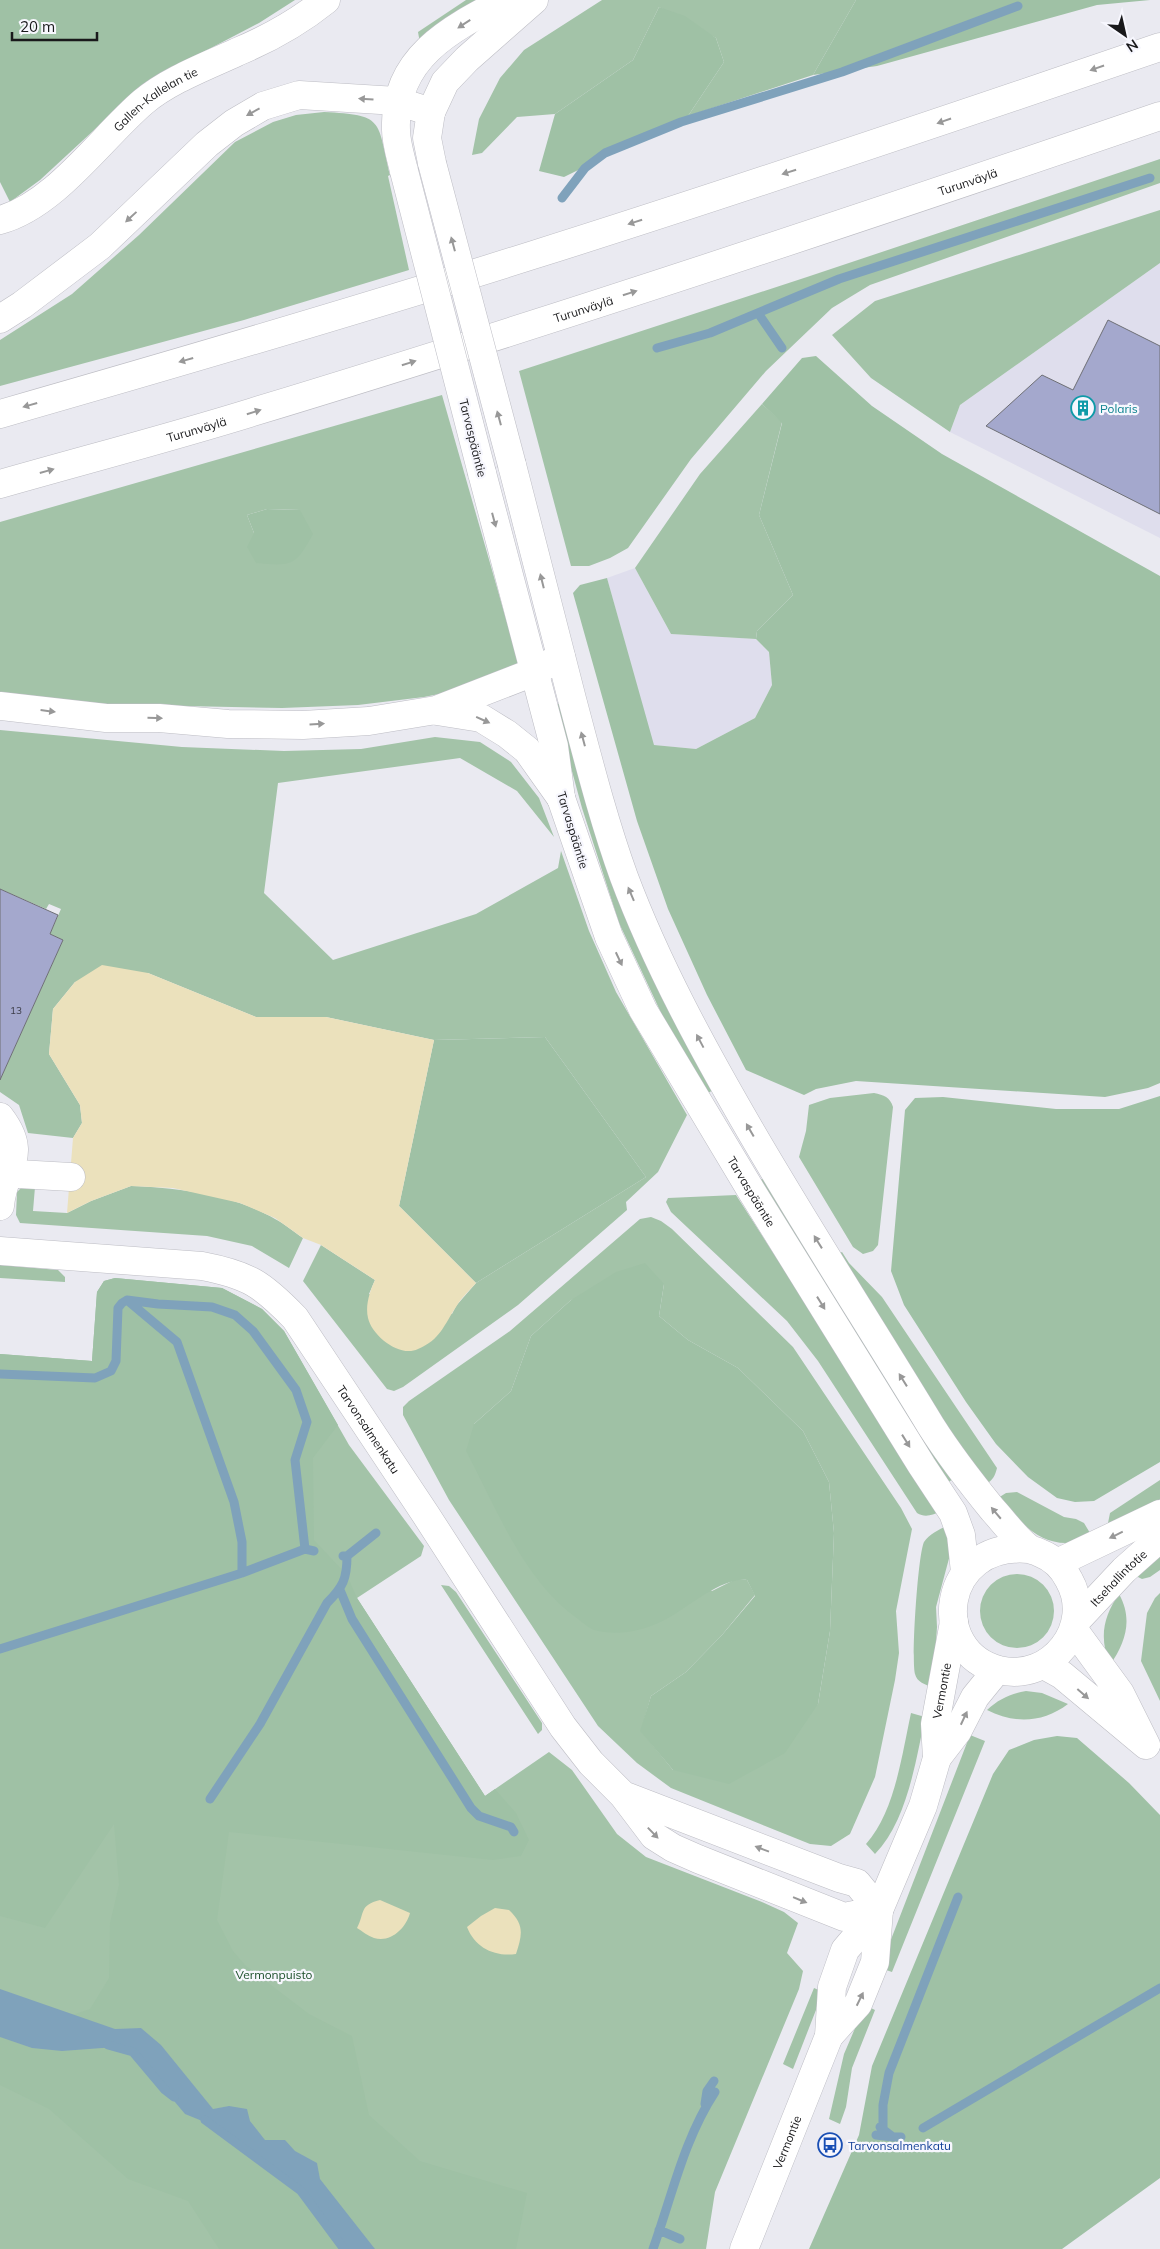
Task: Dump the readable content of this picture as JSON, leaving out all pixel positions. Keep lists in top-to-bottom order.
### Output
{
  "streets": {
    "main road": [
      "Gallen-Kallelan tie",
      "Turunväylä",
      "Tarvaspääntie",
      "Tarvonsalmenkatu",
      "Itsehallintotie",
      "Vermontie"
    ]
  },
  "crossings": [
    ["Tarvaspääntie", "Itsehallintotie"],
    ["Tarvaspääntie", "Vermontie"],
    ["Tarvonsalmenkatu", "Vermontie"],
    ["Itsehallintotie", "Vermontie"]
  ],
  "parks": ["Vermonpuisto"],
  "places": {
    "building": ["Polaris"],
    "bus stop": ["Tarvonsalmenkatu"]
  },
  "house_numbers": ["13"],
  "scale_bar": "20 m",
  "north": "bottom right"
}
